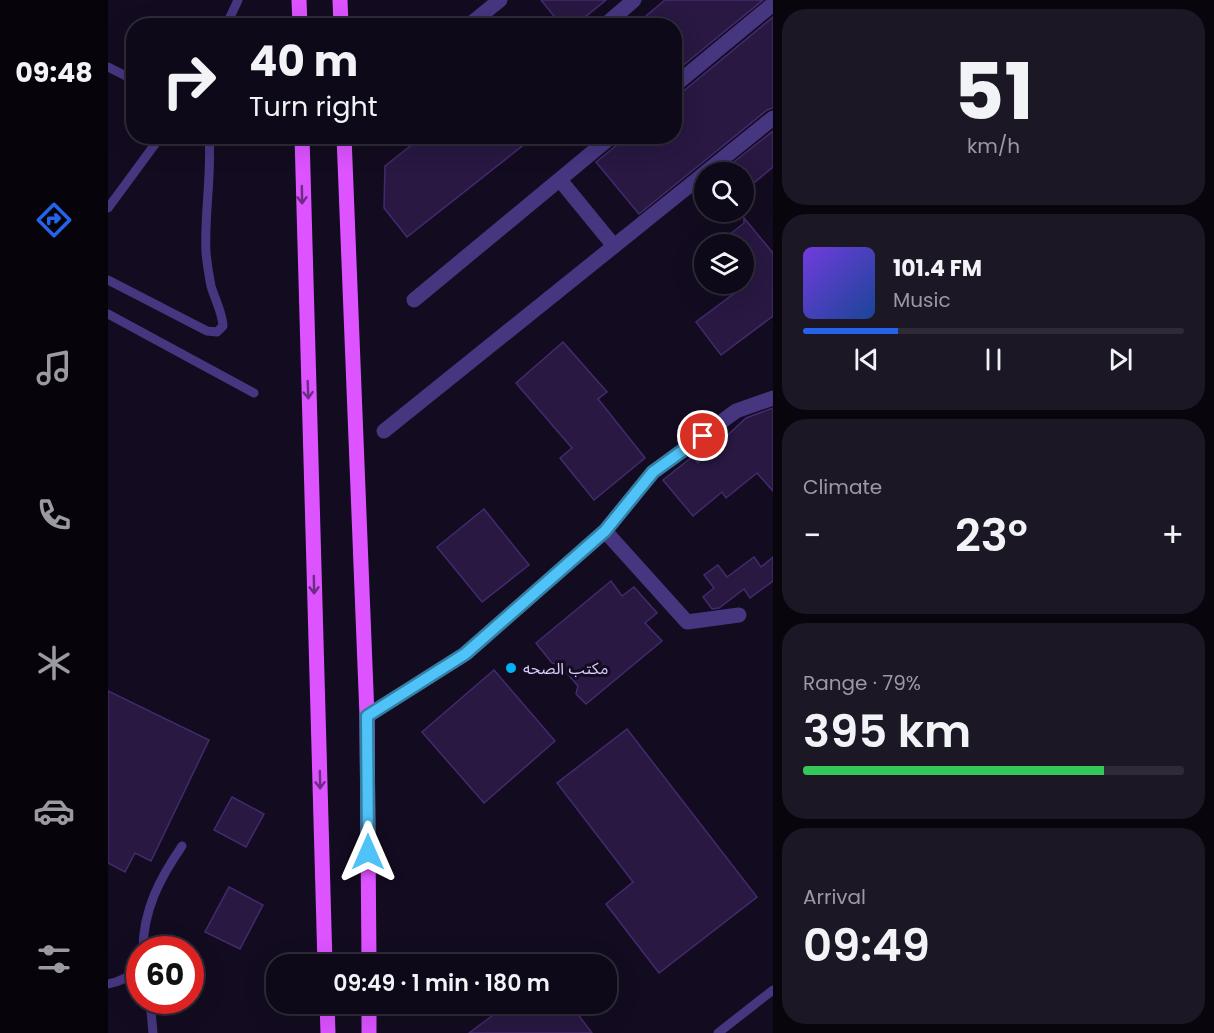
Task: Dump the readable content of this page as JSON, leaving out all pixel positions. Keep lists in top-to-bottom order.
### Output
{
  "places": ["مكتب الصحه"],
  "page": {
    "tabs": "09:48",
    "tile": [
      ["51", "km/h"],
      "Climate",
      ["Range · 79%", "395 km"],
      ["Arrival", "09:49"]
    ],
    "turn": ["40 m", "Turn right"],
    "song": ["101.4 FM", "Music"],
    "heat": ["−", "23°", "+"],
    "limit": "60",
    "trip": "09:49 · 1 min · 180 m"
  }
}
